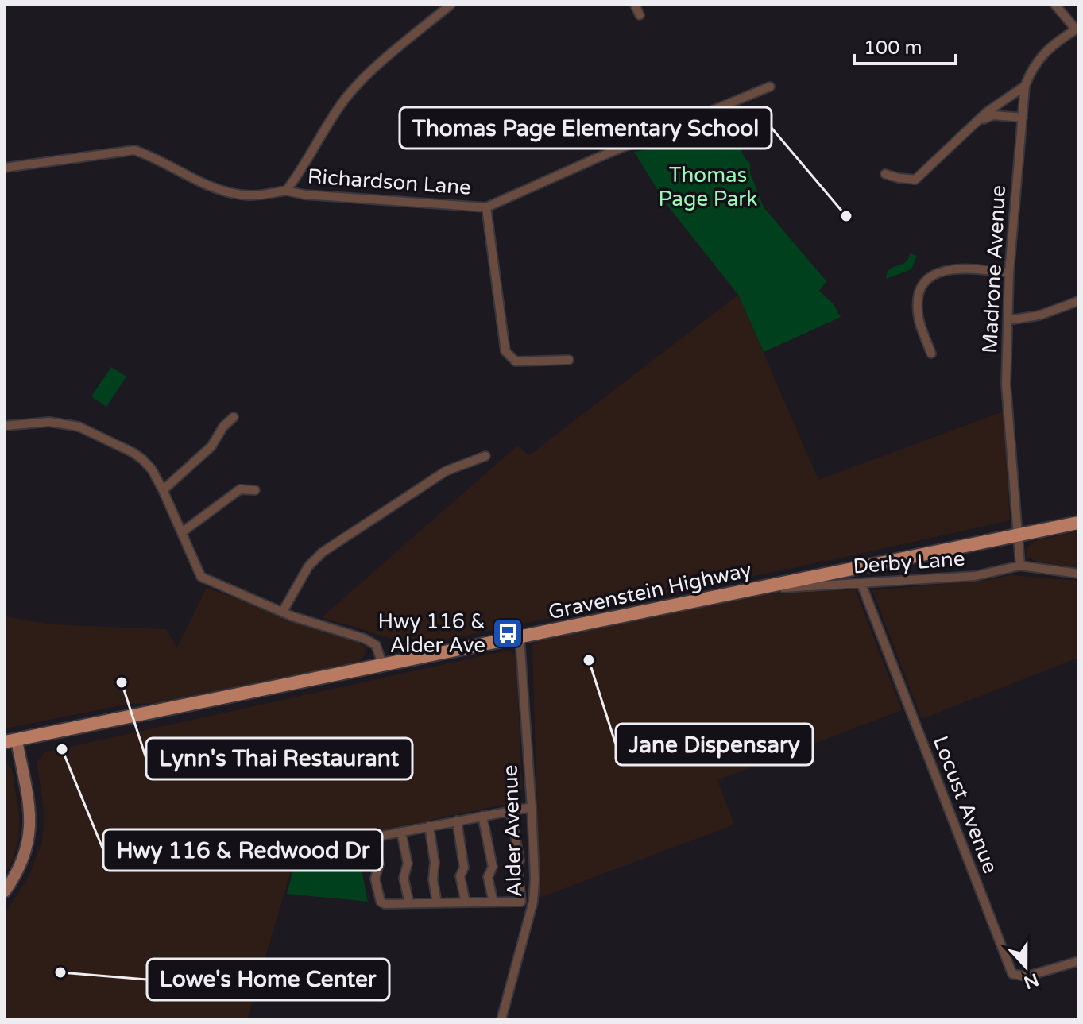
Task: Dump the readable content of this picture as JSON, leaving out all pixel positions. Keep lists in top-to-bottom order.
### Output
{
  "streets": {
    "main road": ["Gravenstein Highway"],
    "street": [
      "Richardson Lane",
      "Madrone Avenue",
      "Derby Lane",
      "Locust Avenue",
      "Alder Avenue"
    ]
  },
  "crossings": [
    ["Madrone Avenue", "Derby Lane"],
    ["Madrone Avenue", "Gravenstein Highway"],
    ["Derby Lane", "Gravenstein Highway"],
    ["Derby Lane", "Locust Avenue"],
    ["Gravenstein Highway", "Alder Avenue"]
  ],
  "parks": ["Thomas Page Park"],
  "places": {
    "other": [
      "Thomas Page Elementary School",
      "Jane Dispensary",
      "Lynn's Thai Restaurant",
      "Hwy 116 & Redwood Dr",
      "Lowe's Home Center"
    ],
    "bus stop": ["Hwy 116 & Alder Ave"]
  },
  "scale_bar": "100 m",
  "north": "bottom"
}
